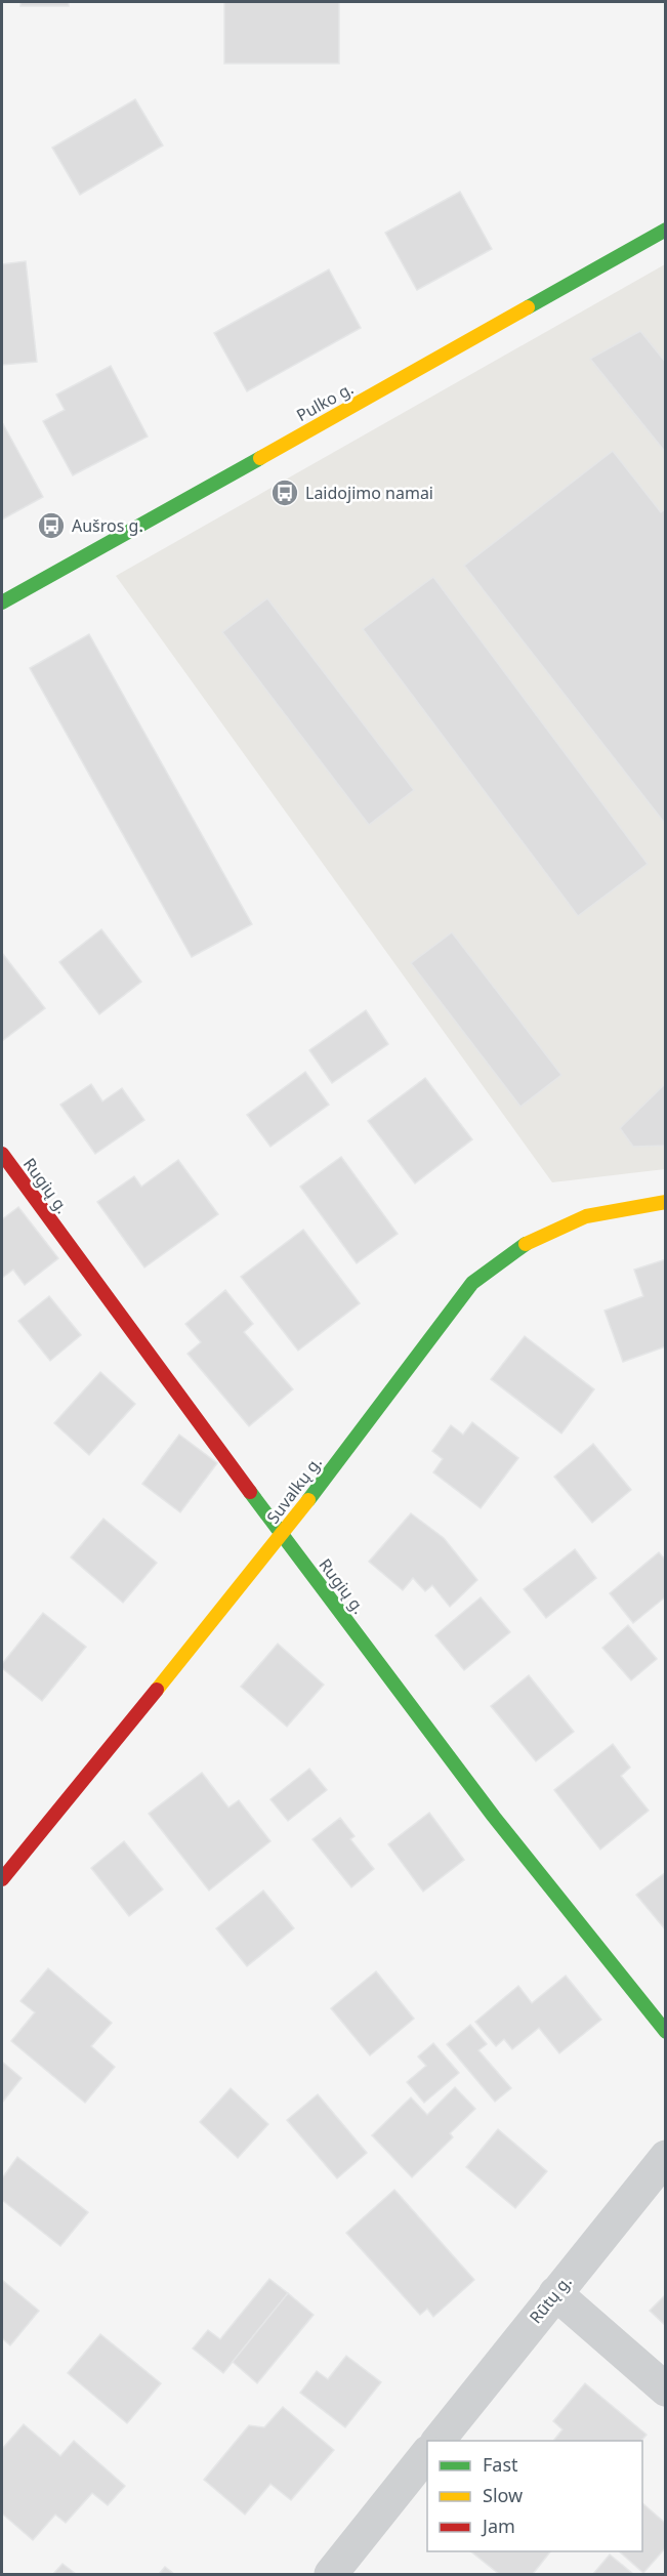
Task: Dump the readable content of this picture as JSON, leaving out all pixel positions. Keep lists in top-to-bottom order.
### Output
{
  "streets": {
    "street": [
      "Pulko g.",
      "Rugių g.",
      "Suvalkų g.",
      "Rūtų g."
    ]
  },
  "crossings": [
    ["Rugių g.", "Suvalkų g."]
  ],
  "places": {
    "bus stop": ["Laidojimo namai", "Aušros g."]
  },
  "legend": ["Fast", "Slow", "Jam"]
}
